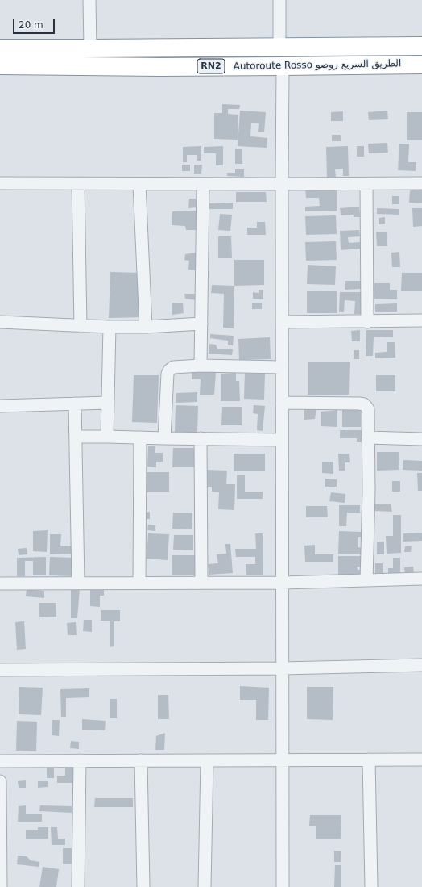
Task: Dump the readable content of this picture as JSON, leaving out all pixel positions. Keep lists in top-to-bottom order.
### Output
{
  "streets": {
    "highway": ["Autoroute Rosso الطريق السريع روصو", "RN2"]
  },
  "scale_bar": "20 m"
}
